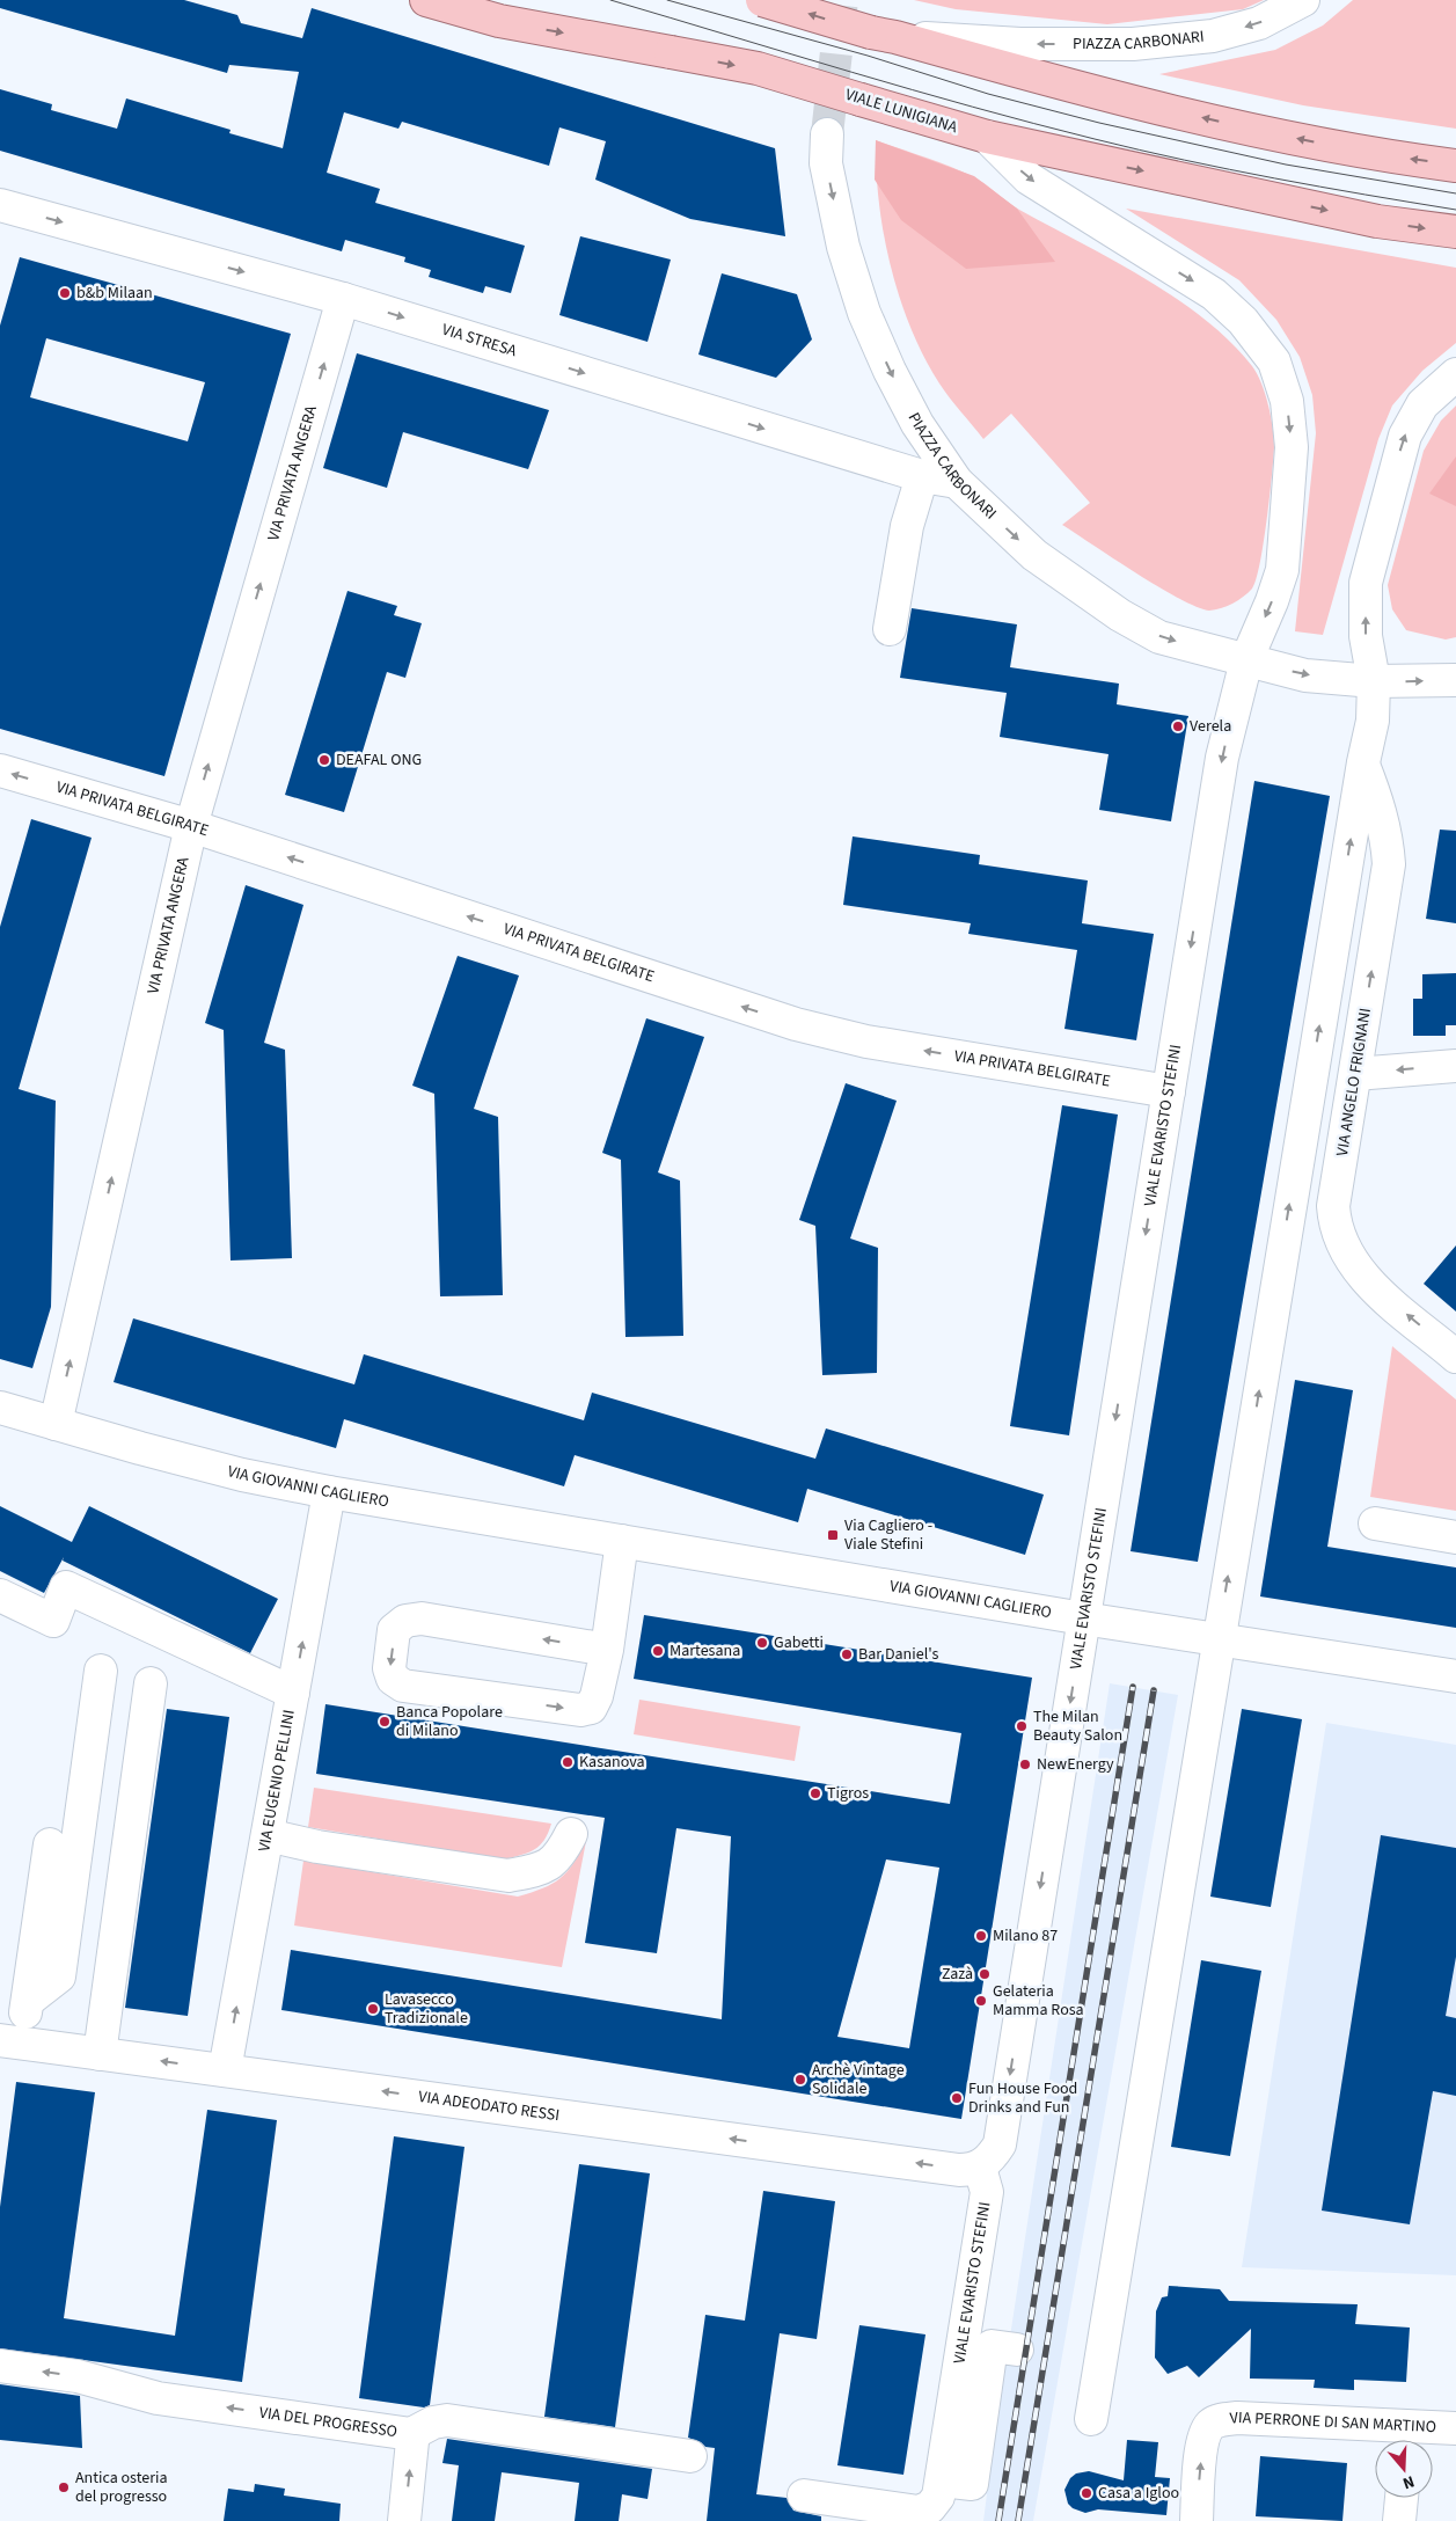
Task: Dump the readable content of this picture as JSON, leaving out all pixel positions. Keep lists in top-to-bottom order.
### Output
{
  "streets": {
    "main road": ["VIALE LUNIGIANA"],
    "street": [
      "PIAZZA CARBONARI",
      "VIA STRESA",
      "VIA PRIVATA ANGERA",
      "VIA PRIVATA BELGIRATE",
      "VIA ANGELO FRIGNANI",
      "VIALE EVARISTO STEFINI",
      "VIA GIOVANNI CAGLIERO",
      "VIA EUGENIO PELLINI",
      "VIA ADEODATO RESSI",
      "VIA DEL PROGRESSO",
      "VIA PERRONE DI SAN MARTINO"
    ]
  },
  "crossings": [
    ["PIAZZA CARBONARI", "VIA STRESA"],
    ["PIAZZA CARBONARI", "VIALE EVARISTO STEFINI"],
    ["VIA STRESA", "VIA PRIVATA ANGERA"],
    ["VIA PRIVATA ANGERA", "VIA PRIVATA BELGIRATE"],
    ["VIA PRIVATA ANGERA", "VIA GIOVANNI CAGLIERO"],
    ["VIA PRIVATA BELGIRATE", "VIALE EVARISTO STEFINI"],
    ["VIALE EVARISTO STEFINI", "VIA GIOVANNI CAGLIERO"],
    ["VIALE EVARISTO STEFINI", "VIA ADEODATO RESSI"],
    ["VIA GIOVANNI CAGLIERO", "VIA EUGENIO PELLINI"],
    ["VIA EUGENIO PELLINI", "VIA ADEODATO RESSI"]
  ],
  "one_way": [
    "VIA STRESA",
    "VIA PRIVATA ANGERA",
    "VIA PRIVATA BELGIRATE",
    "VIA DEL PROGRESSO"
  ],
  "places": {
    "other": [
      "b&b Milaan",
      "Verela",
      "DEAFAL ONG",
      "Gabetti",
      "Martesana",
      "Bar Daniel's",
      "Banca Popolare di Milano",
      "The Milan Beauty Salon",
      "Kasanova",
      "NewEnergy",
      "Tigros",
      "Milano 87",
      "Zazà",
      "Gelateria Mamma Rosa",
      "Lavasecco Tradizionale",
      "Archè Vintage Solidale",
      "Fun House Food Drinks and Fun",
      "Antica osteria del progresso",
      "Casa a Igloo"
    ],
    "transit": ["Via Cagliero - Viale Stefini"]
  },
  "north": "bottom"
}
